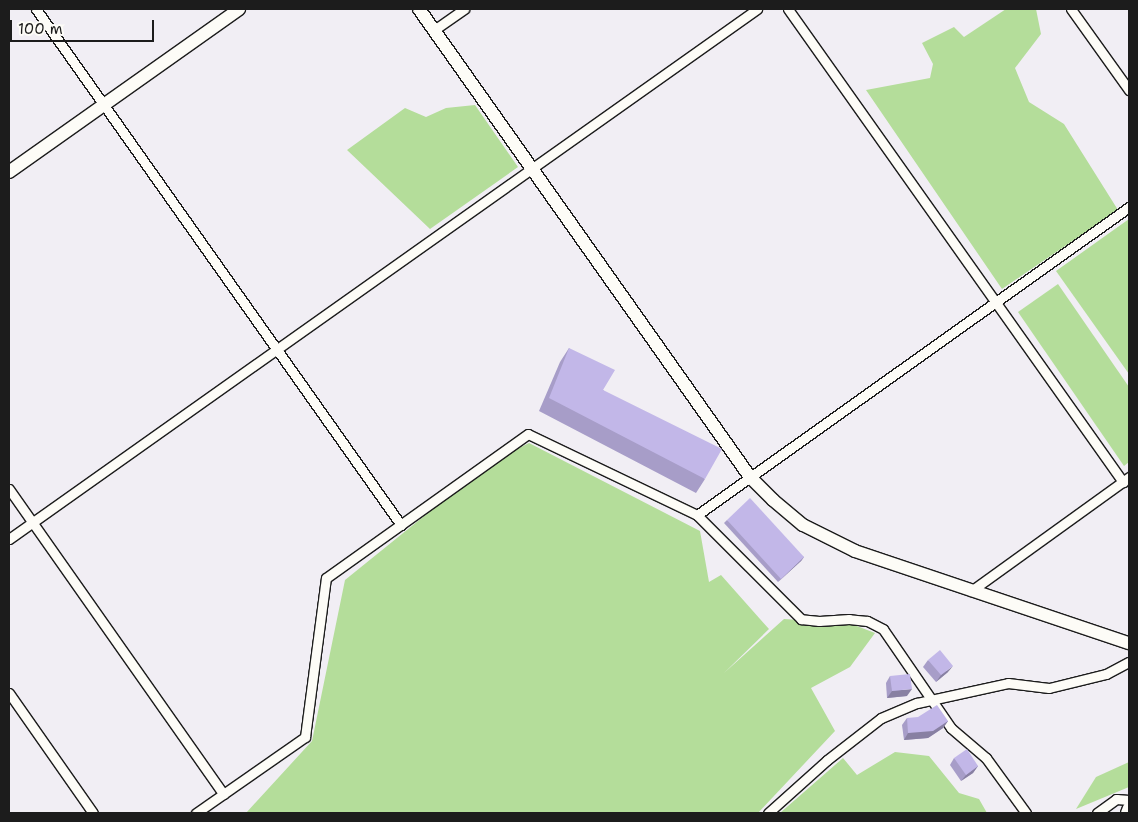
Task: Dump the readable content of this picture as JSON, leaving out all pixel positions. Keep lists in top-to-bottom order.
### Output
{
  "scale_bar": "100 m"
}
